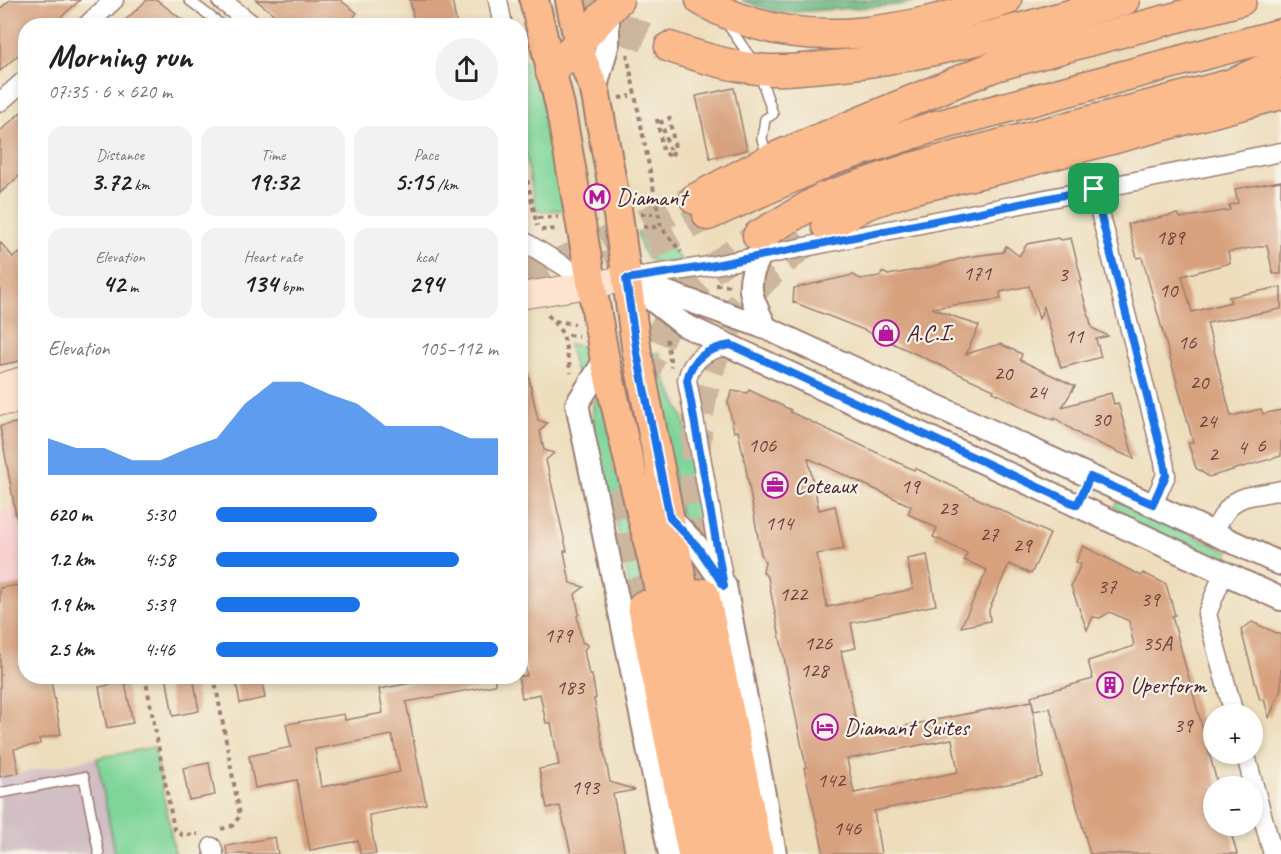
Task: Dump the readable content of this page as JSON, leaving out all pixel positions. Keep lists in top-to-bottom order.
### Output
{
  "places": {
    "metro station": ["Diamant"],
    "shop": ["A.C.I."],
    "office": ["Coteaux"],
    "building": ["Uperform"],
    "hotel": ["Diamant Suites"]
  },
  "house_numbers": [
    "189",
    "171",
    "3",
    "10",
    "11",
    "16",
    "20",
    "20",
    "24",
    "30",
    "24",
    "106",
    "6",
    "4",
    "2",
    "19",
    "23",
    "114",
    "27",
    "29",
    "37",
    "122",
    "39",
    "179",
    "126",
    "35A",
    "128",
    "183",
    "39",
    "142",
    "193",
    "146"
  ],
  "page": {
    "heading": ["Morning run", "07:35 · 6 × 620 m"],
    "stats": [
      ["Distance", "3.72 km"],
      ["Time", "19:32"],
      ["Pace", "5:15 /km"],
      ["Elevation", "42 m"],
      ["Heart rate", "134 bpm"],
      ["kcal", "294"]
    ],
    "chart": ["Elevation", "105–112 m"],
    "list": [
      {
        "name": "620 m",
        "note": "5:30"
      },
      {
        "name": "1.2 km",
        "note": "4:58"
      },
      {
        "name": "1.9 km",
        "note": "5:39"
      },
      {
        "name": "2.5 km",
        "note": "4:46"
      }
    ],
    "map_buttons": ["+", "−"]
  }
}
